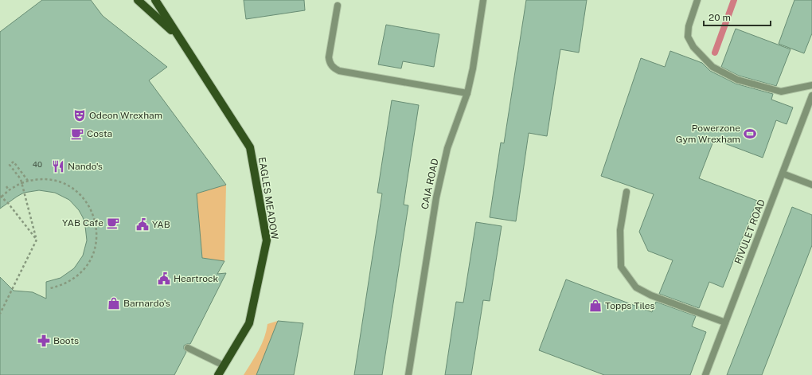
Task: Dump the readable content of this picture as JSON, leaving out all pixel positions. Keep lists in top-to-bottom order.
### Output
{
  "streets": {
    "main road": ["EAGLES MEADOW"],
    "street": ["CAIA ROAD", "RIVULET ROAD"]
  },
  "places": {
    "theatre": ["Odeon Wrexham"],
    "cafe": ["Costa", "YAB Cafe"],
    "sports": ["Powerzone Gym Wrexham"],
    "restaurant": ["Nando's"],
    "public building": ["YAB", "Heartrock"],
    "shop": ["Barnardo's", "Topps Tiles"],
    "pharmacy": ["Boots"]
  },
  "house_numbers": ["40"],
  "scale_bar": "20 m"
}
